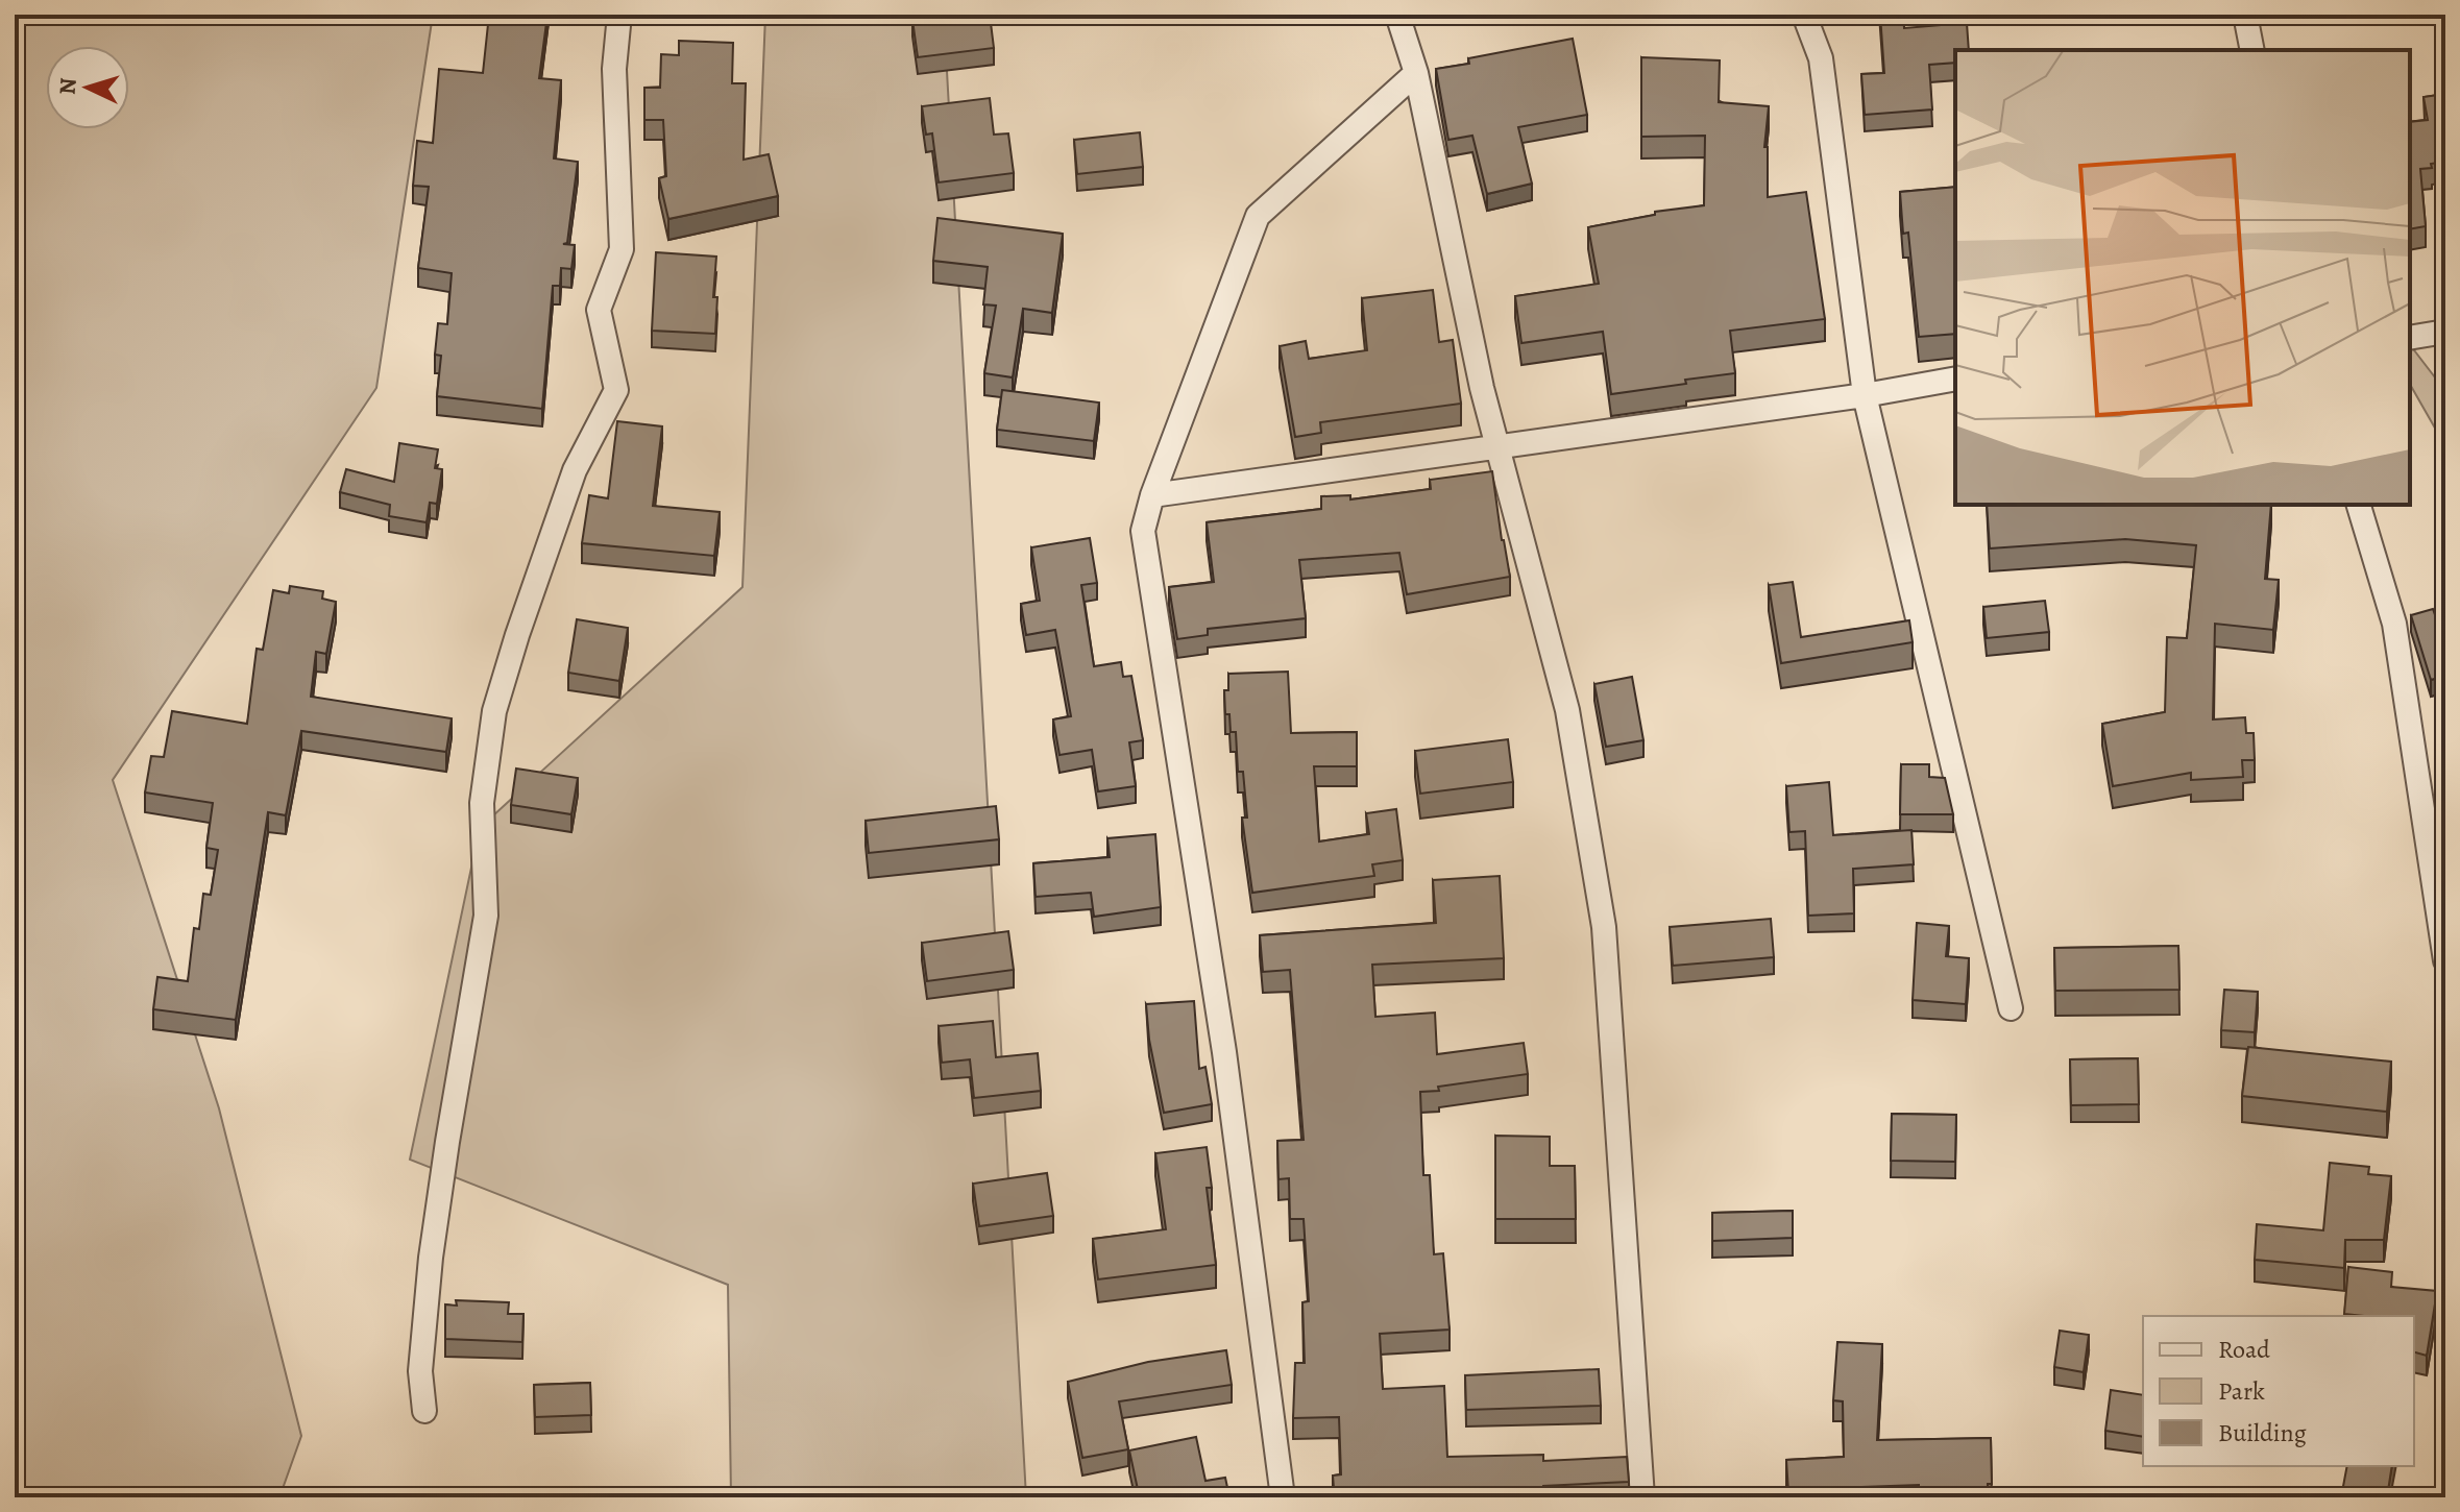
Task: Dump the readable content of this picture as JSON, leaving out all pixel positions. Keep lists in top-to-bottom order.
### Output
{
  "legend": ["Road", "Park", "Building"],
  "north": "left"
}
